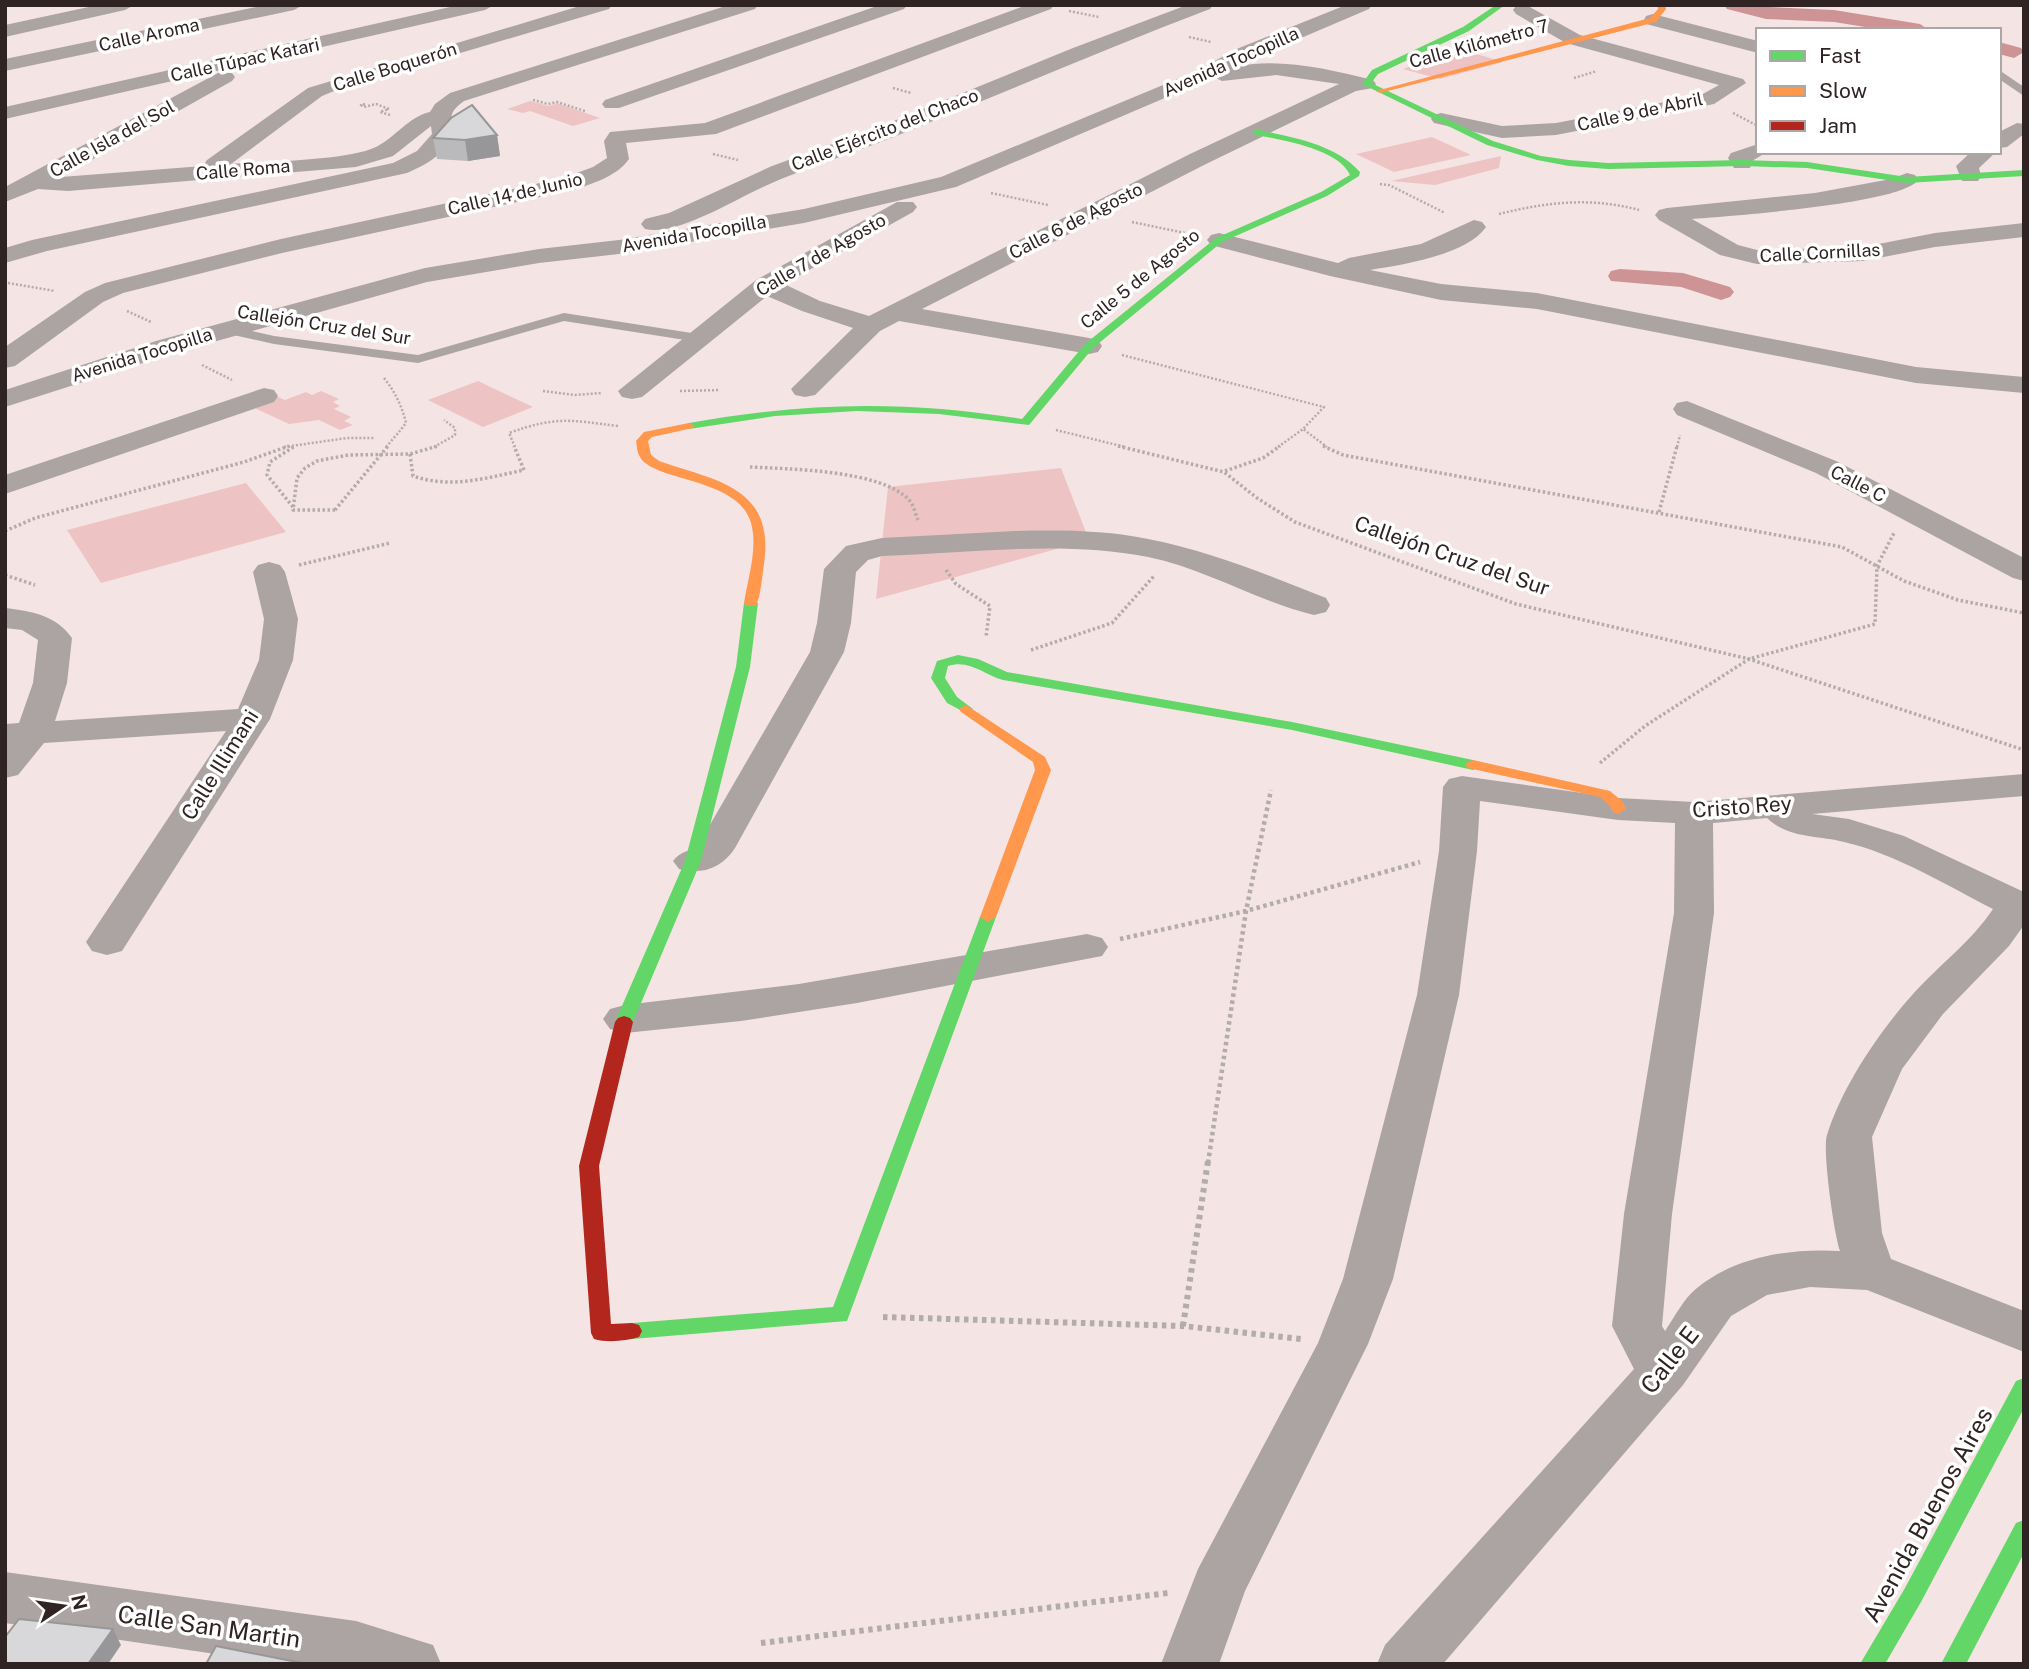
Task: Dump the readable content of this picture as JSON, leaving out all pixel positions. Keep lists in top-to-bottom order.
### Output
{
  "streets": {
    "street": [
      "Calle Aroma",
      "Calle Kilómetro 7",
      "Calle Túpac Katari",
      "Avenida Tocopilla",
      "Calle Boquerón",
      "Calle 9 de Abril",
      "Calle Ejército del Chaco",
      "Calle Isla del Sol",
      "Calle Roma",
      "Calle 14 de Junio",
      "Calle 6 de Agosto",
      "Calle Cornillas",
      "Calle 7 de Agosto",
      "Calle 5 de Agosto",
      "Calle C",
      "Calle Illimani",
      "Cristo Rey",
      "Calle E",
      "Avenida Buenos Aires",
      "Calle San Martin"
    ],
    "lane": ["Callejón Cruz del Sur"]
  },
  "crossings": [
    ["Calle Kilómetro 7", "Calle 9 de Abril"],
    ["Calle Kilómetro 7", "Calle 6 de Agosto"],
    ["Calle Túpac Katari", "Calle Isla del Sol"],
    ["Avenida Tocopilla", "Calle Ejército del Chaco"],
    ["Avenida Tocopilla", "Calle 7 de Agosto"],
    ["Avenida Tocopilla", "Callejón Cruz del Sur"],
    ["Calle Boquerón", "Calle Roma"],
    ["Calle Isla del Sol", "Calle Roma"],
    ["Calle 7 de Agosto", "Callejón Cruz del Sur"],
    ["Calle 5 de Agosto", "Callejón Cruz del Sur"]
  ],
  "legend": ["Fast", "Slow", "Jam"],
  "north": "right"
}
